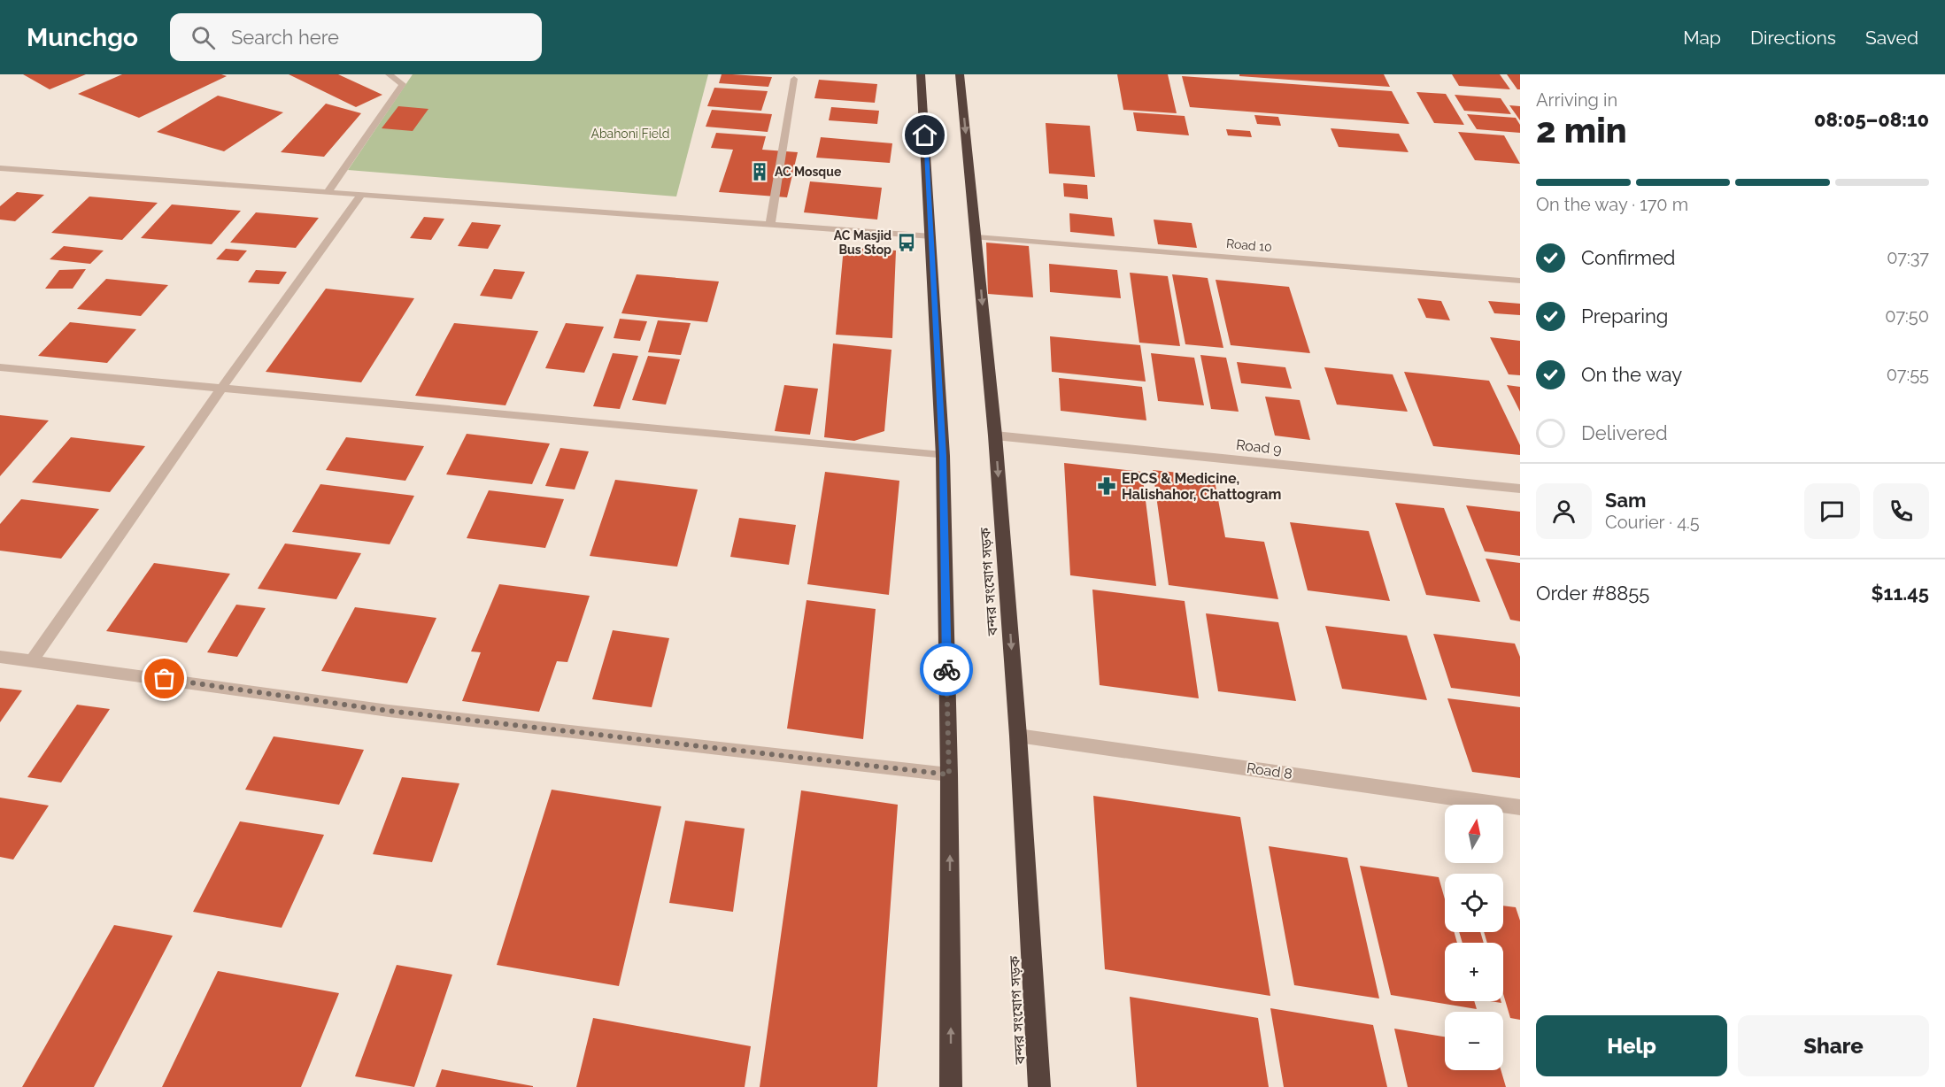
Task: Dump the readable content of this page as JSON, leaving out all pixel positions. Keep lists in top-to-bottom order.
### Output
{
  "streets": {
    "highway": ["বন্দর সংযোগ সড়ক"],
    "street": ["Road 10", "Road 9", "Road 8"]
  },
  "crossings": [
    ["Road 10", "বন্দর সংযোগ সড়ক"],
    ["Road 9", "বন্দর সংযোগ সড়ক"],
    ["বন্দর সংযোগ সড়ক", "Road 8"]
  ],
  "parks": ["Abahoni Field"],
  "places": {
    "building": ["AC Mosque"],
    "bus stop": ["AC Masjid Bus Stop"],
    "pharmacy": ["EPCS & Medicine, Halishahor, Chattogram"]
  },
  "north": "top",
  "page": {
    "header": "Munchgo",
    "search": "Search here",
    "nav": ["Map", "Directions", "Saved"],
    "heading": ["2 min", "Arriving in", "08:05–08:10"],
    "panel": [
      "Sam",
      "Courier · 4.5",
      "Order #8855",
      "$11.45"
    ],
    "bar": "On the way · 170 m",
    "list": [
      ["Confirmed", "07:37"],
      ["Preparing", "07:50"],
      ["On the way", "07:55"],
      "Delivered"
    ],
    "map_buttons": ["+", "−"],
    "buttons": ["Help", "Share"]
  }
}
